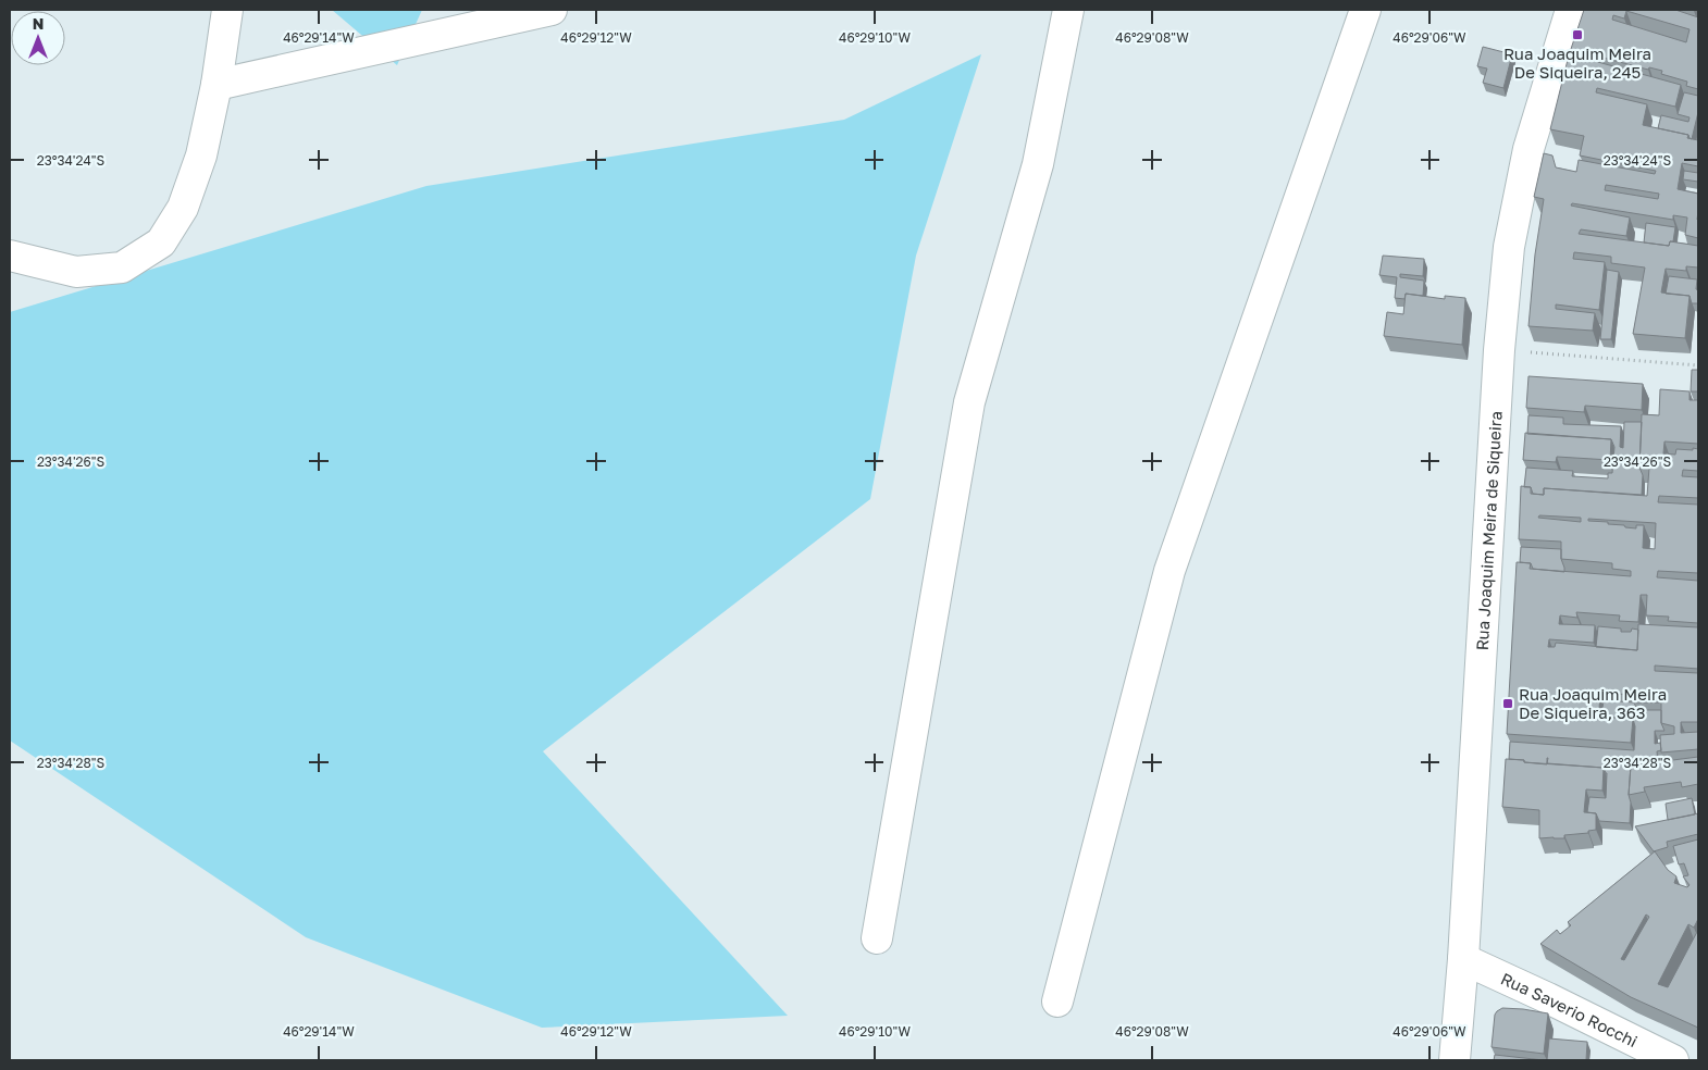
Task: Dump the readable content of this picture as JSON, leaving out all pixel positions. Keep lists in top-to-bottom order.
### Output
{
  "streets": {
    "street": ["Rua Joaquim Meira de Siqueira", "Rua Saverio Rocchi"]
  },
  "crossings": [
    ["Rua Joaquim Meira de Siqueira", "Rua Saverio Rocchi"]
  ],
  "places": {
    "transit": ["Rua Joaquim Meira De Siqueira, 245", "Rua Joaquim Meira De Siqueira, 363"]
  },
  "north": "top",
  "coordinates": [
    "46°29'14\"W",
    "46°29'12\"W",
    "46°29'10\"W",
    "46°29'08\"W",
    "46°29'06\"W",
    "23°34'24\"S",
    "23°34'26\"S",
    "23°34'28\"S"
  ]
}
